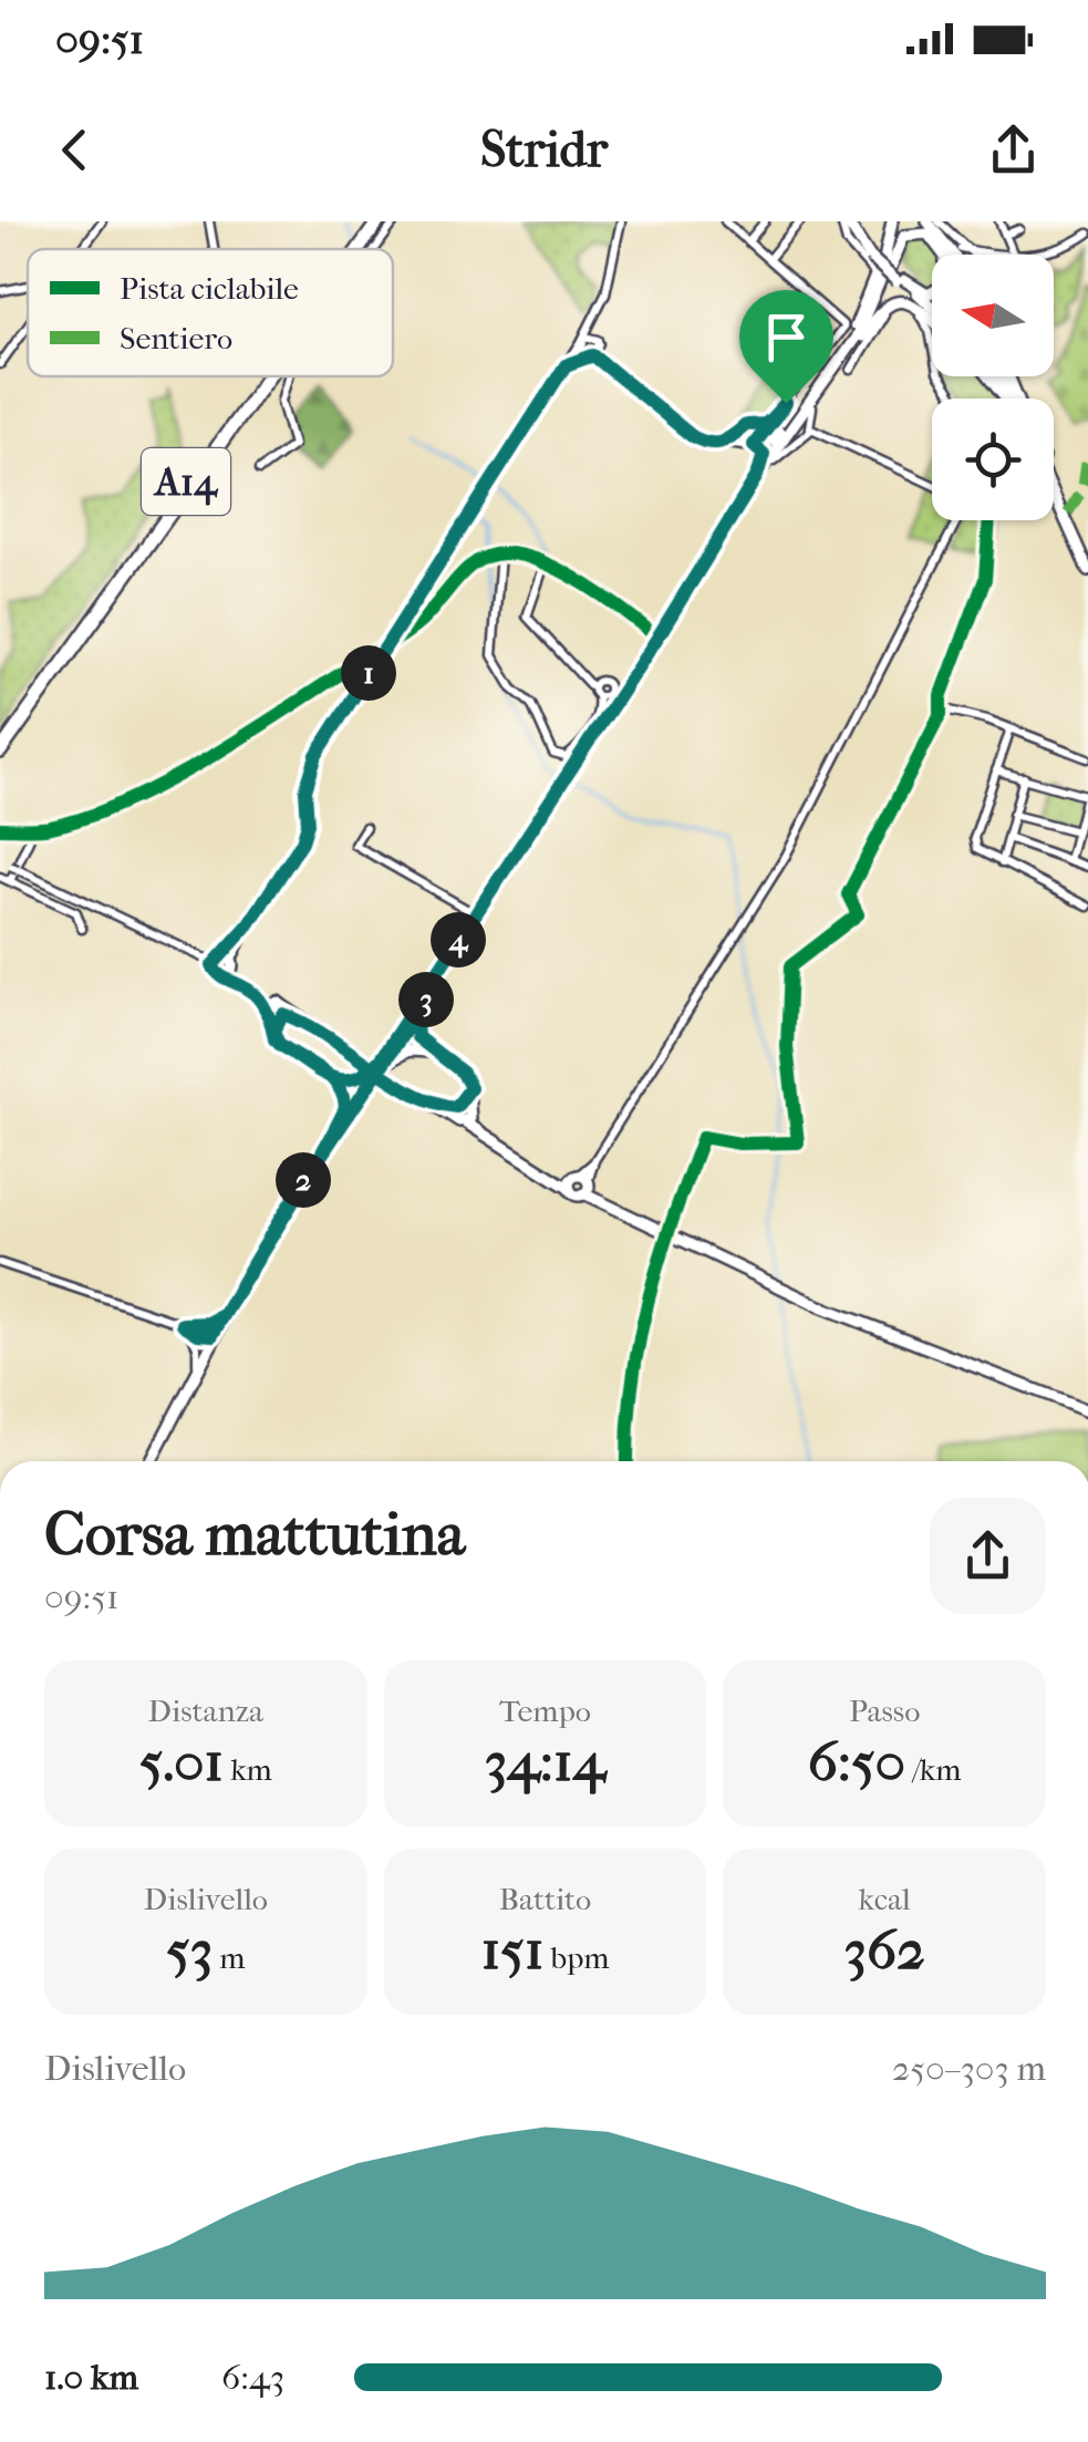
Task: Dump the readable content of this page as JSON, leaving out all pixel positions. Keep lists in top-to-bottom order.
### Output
{
  "streets": {
    "highway": ["A14"]
  },
  "legend": ["Pista ciclabile", "Sentiero"],
  "north": "left",
  "page": {
    "status": "09:51",
    "header": "Stridr",
    "pins": [
      "1",
      "4",
      "3",
      "2"
    ],
    "heading": ["Corsa mattutina", "09:51"],
    "stats": [
      ["Distanza", "5.01 km"],
      ["Tempo", "34:14"],
      ["Passo", "6:50 /km"],
      ["Dislivello", "53 m"],
      ["Battito", "151 bpm"],
      ["kcal", "362"]
    ],
    "chart": ["Dislivello", "250–303 m"],
    "list": [
      {
        "name": "1.0 km",
        "note": "6:43"
      }
    ]
  }
}
